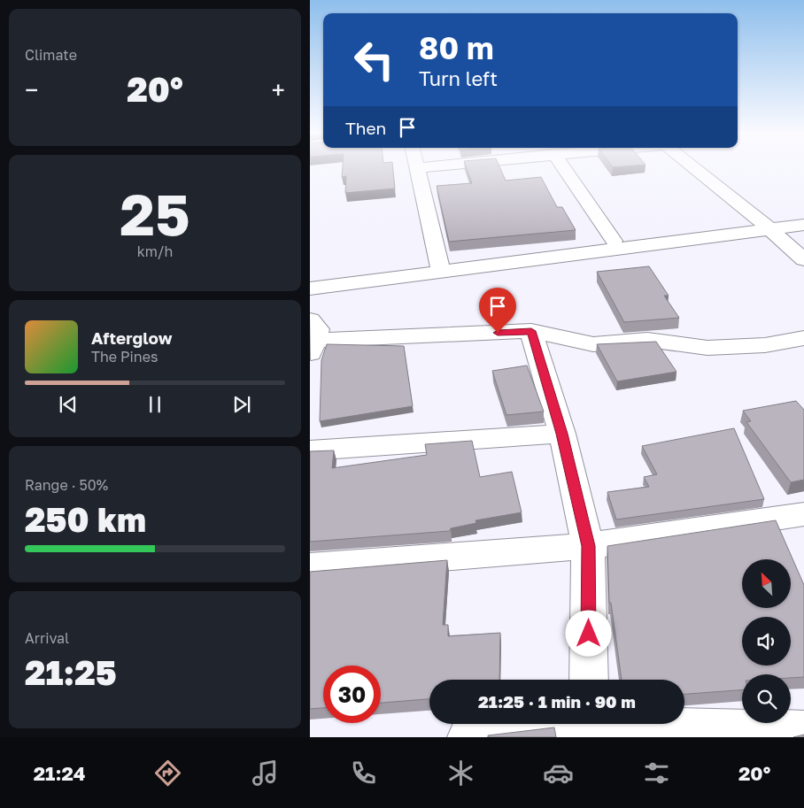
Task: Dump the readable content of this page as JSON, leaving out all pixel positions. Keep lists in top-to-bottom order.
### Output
{
  "north": "top left",
  "page": {
    "tile": [
      "Climate",
      ["25", "km/h"],
      ["Range · 50%", "250 km"],
      ["Arrival", "21:25"]
    ],
    "turn": ["80 m", "Turn left"],
    "heat": ["−", "20°", "+"],
    "then": "Then",
    "song": ["Afterglow", "The Pines"],
    "limit": "30",
    "trip": "21:25 · 1 min · 90 m",
    "tabs": ["21:24", "20°"]
  }
}
